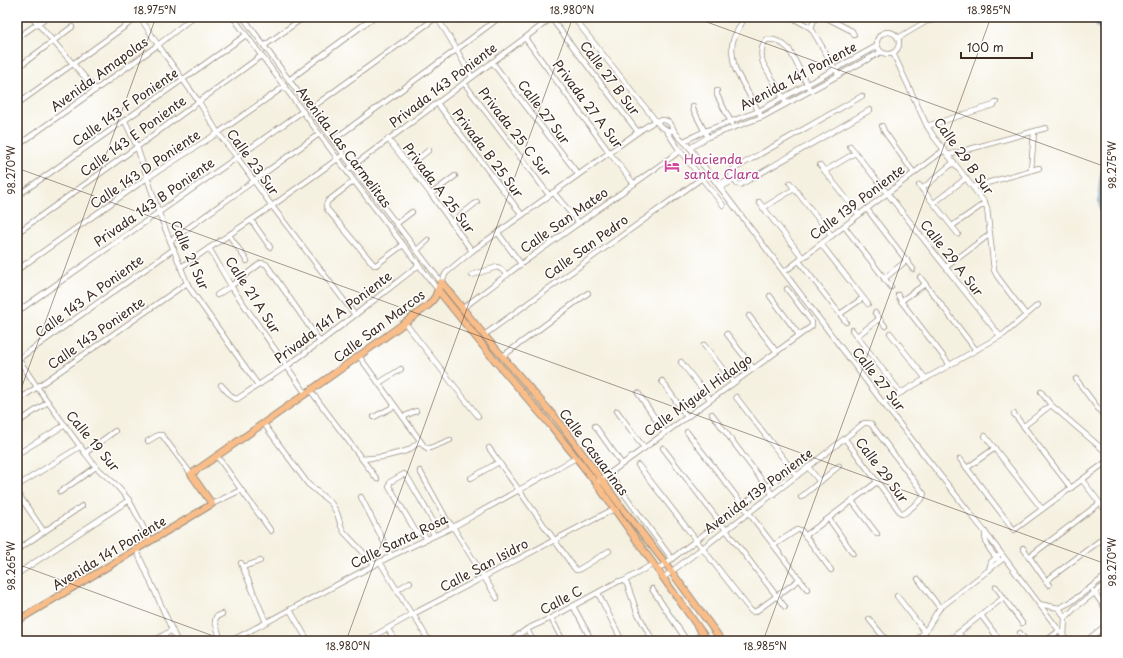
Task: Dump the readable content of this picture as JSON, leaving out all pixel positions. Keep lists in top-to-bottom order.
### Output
{
  "streets": {
    "main road": ["Avenida 141 Poniente", "Calle San Marcos", "Calle Casuarinas"],
    "street": [
      "Avenida Amapolas",
      "Calle 27 B Sur",
      "Privada 143 Poniente",
      "Privada 27 A Sur",
      "Calle 143 F Poniente",
      "Calle 27 Sur",
      "Privada 25 C Sur",
      "Calle 143 E Poniente",
      "Avenida Las Carmelitas",
      "Privada B 25 Sur",
      "Calle 29 B Sur",
      "Calle 23 Sur",
      "Calle 143 D Poniente",
      "Privada A 25 Sur",
      "Privada 143 B Poniente",
      "Calle 139 Poniente",
      "Calle San Mateo",
      "Calle San Pedro",
      "Calle 21 Sur",
      "Calle 29 A Sur",
      "Calle 21 A Sur",
      "Calle 143 A Poniente",
      "Privada 141 A Poniente",
      "Calle 143 Poniente",
      "Calle Miguel Hidalgo",
      "Calle 19 Sur",
      "Calle 29 Sur",
      "Avenida 139 Poniente",
      "Calle Santa Rosa",
      "Calle San Isidro",
      "Calle C"
    ]
  },
  "crossings": [
    ["Avenida Amapolas", "Calle 23 Sur"],
    ["Avenida 141 Poniente", "Calle 27 Sur"],
    ["Avenida 141 Poniente", "Calle 29 B Sur"],
    ["Avenida 141 Poniente", "Calle 19 Sur"],
    ["Calle 27 B Sur", "Privada 143 Poniente"],
    ["Calle 27 B Sur", "Calle San Marcos"],
    ["Privada 143 Poniente", "Privada 27 A Sur"],
    ["Privada 143 Poniente", "Calle 27 Sur"],
    ["Privada 143 Poniente", "Privada 25 C Sur"],
    ["Privada 143 Poniente", "Avenida Las Carmelitas"],
    ["Privada 143 Poniente", "Privada B 25 Sur"],
    ["Privada 143 Poniente", "Privada A 25 Sur"],
    ["Privada 27 A Sur", "Calle San Mateo"],
    ["Privada 27 A Sur", "Calle San Marcos"],
    ["Calle 143 F Poniente", "Avenida Las Carmelitas"],
    ["Calle 143 F Poniente", "Calle 23 Sur"],
    ["Calle 143 F Poniente", "Calle 21 Sur"],
    ["Calle 27 Sur", "Calle 139 Poniente"],
    ["Calle 27 Sur", "Calle San Marcos"],
    ["Privada 25 C Sur", "Calle San Mateo"],
    ["Privada 25 C Sur", "Calle San Marcos"],
    ["Calle 143 E Poniente", "Avenida Las Carmelitas"],
    ["Calle 143 E Poniente", "Calle 23 Sur"],
    ["Calle 143 E Poniente", "Calle 21 Sur"],
    ["Avenida Las Carmelitas", "Calle 143 D Poniente"],
    ["Avenida Las Carmelitas", "Privada 143 B Poniente"],
    ["Avenida Las Carmelitas", "Privada 141 A Poniente"],
    ["Avenida Las Carmelitas", "Calle San Marcos"],
    ["Avenida Las Carmelitas", "Calle Casuarinas"],
    ["Privada B 25 Sur", "Calle San Marcos"],
    ["Calle 29 B Sur", "Calle 139 Poniente"],
    ["Calle 23 Sur", "Calle 143 D Poniente"],
    ["Calle 23 Sur", "Privada 143 B Poniente"],
    ["Calle 23 Sur", "Privada 141 A Poniente"],
    ["Calle 143 D Poniente", "Calle 21 Sur"],
    ["Privada A 25 Sur", "Calle San Marcos"],
    ["Privada 143 B Poniente", "Calle 21 Sur"],
    ["Calle 139 Poniente", "Calle 29 A Sur"],
    ["Calle San Mateo", "Calle Casuarinas"],
    ["Calle San Pedro", "Calle Casuarinas"],
    ["Calle 21 Sur", "Calle 143 A Poniente"],
    ["Calle 21 Sur", "Privada 141 A Poniente"],
    ["Calle 21 Sur", "Calle 143 Poniente"],
    ["Calle 21 A Sur", "Privada 141 A Poniente"],
    ["Calle 21 A Sur", "Calle San Marcos"],
    ["Calle 143 A Poniente", "Calle 19 Sur"],
    ["Calle San Marcos", "Calle Casuarinas"],
    ["Calle 143 Poniente", "Calle 19 Sur"],
    ["Calle Miguel Hidalgo", "Calle Casuarinas"],
    ["Calle Casuarinas", "Avenida 139 Poniente"],
    ["Calle Casuarinas", "Calle Santa Rosa"],
    ["Calle Casuarinas", "Calle San Isidro"],
    ["Calle Casuarinas", "Calle C"],
    ["Calle 29 Sur", "Avenida 139 Poniente"]
  ],
  "places": {
    "hotel": ["Hacienda santa Clara"]
  },
  "scale_bar": "100 m",
  "coordinates": [
    "18.975°N",
    "18.980°N",
    "18.985°N",
    "98.275°W",
    "98.270°W",
    "98.265°W"
  ]
}
